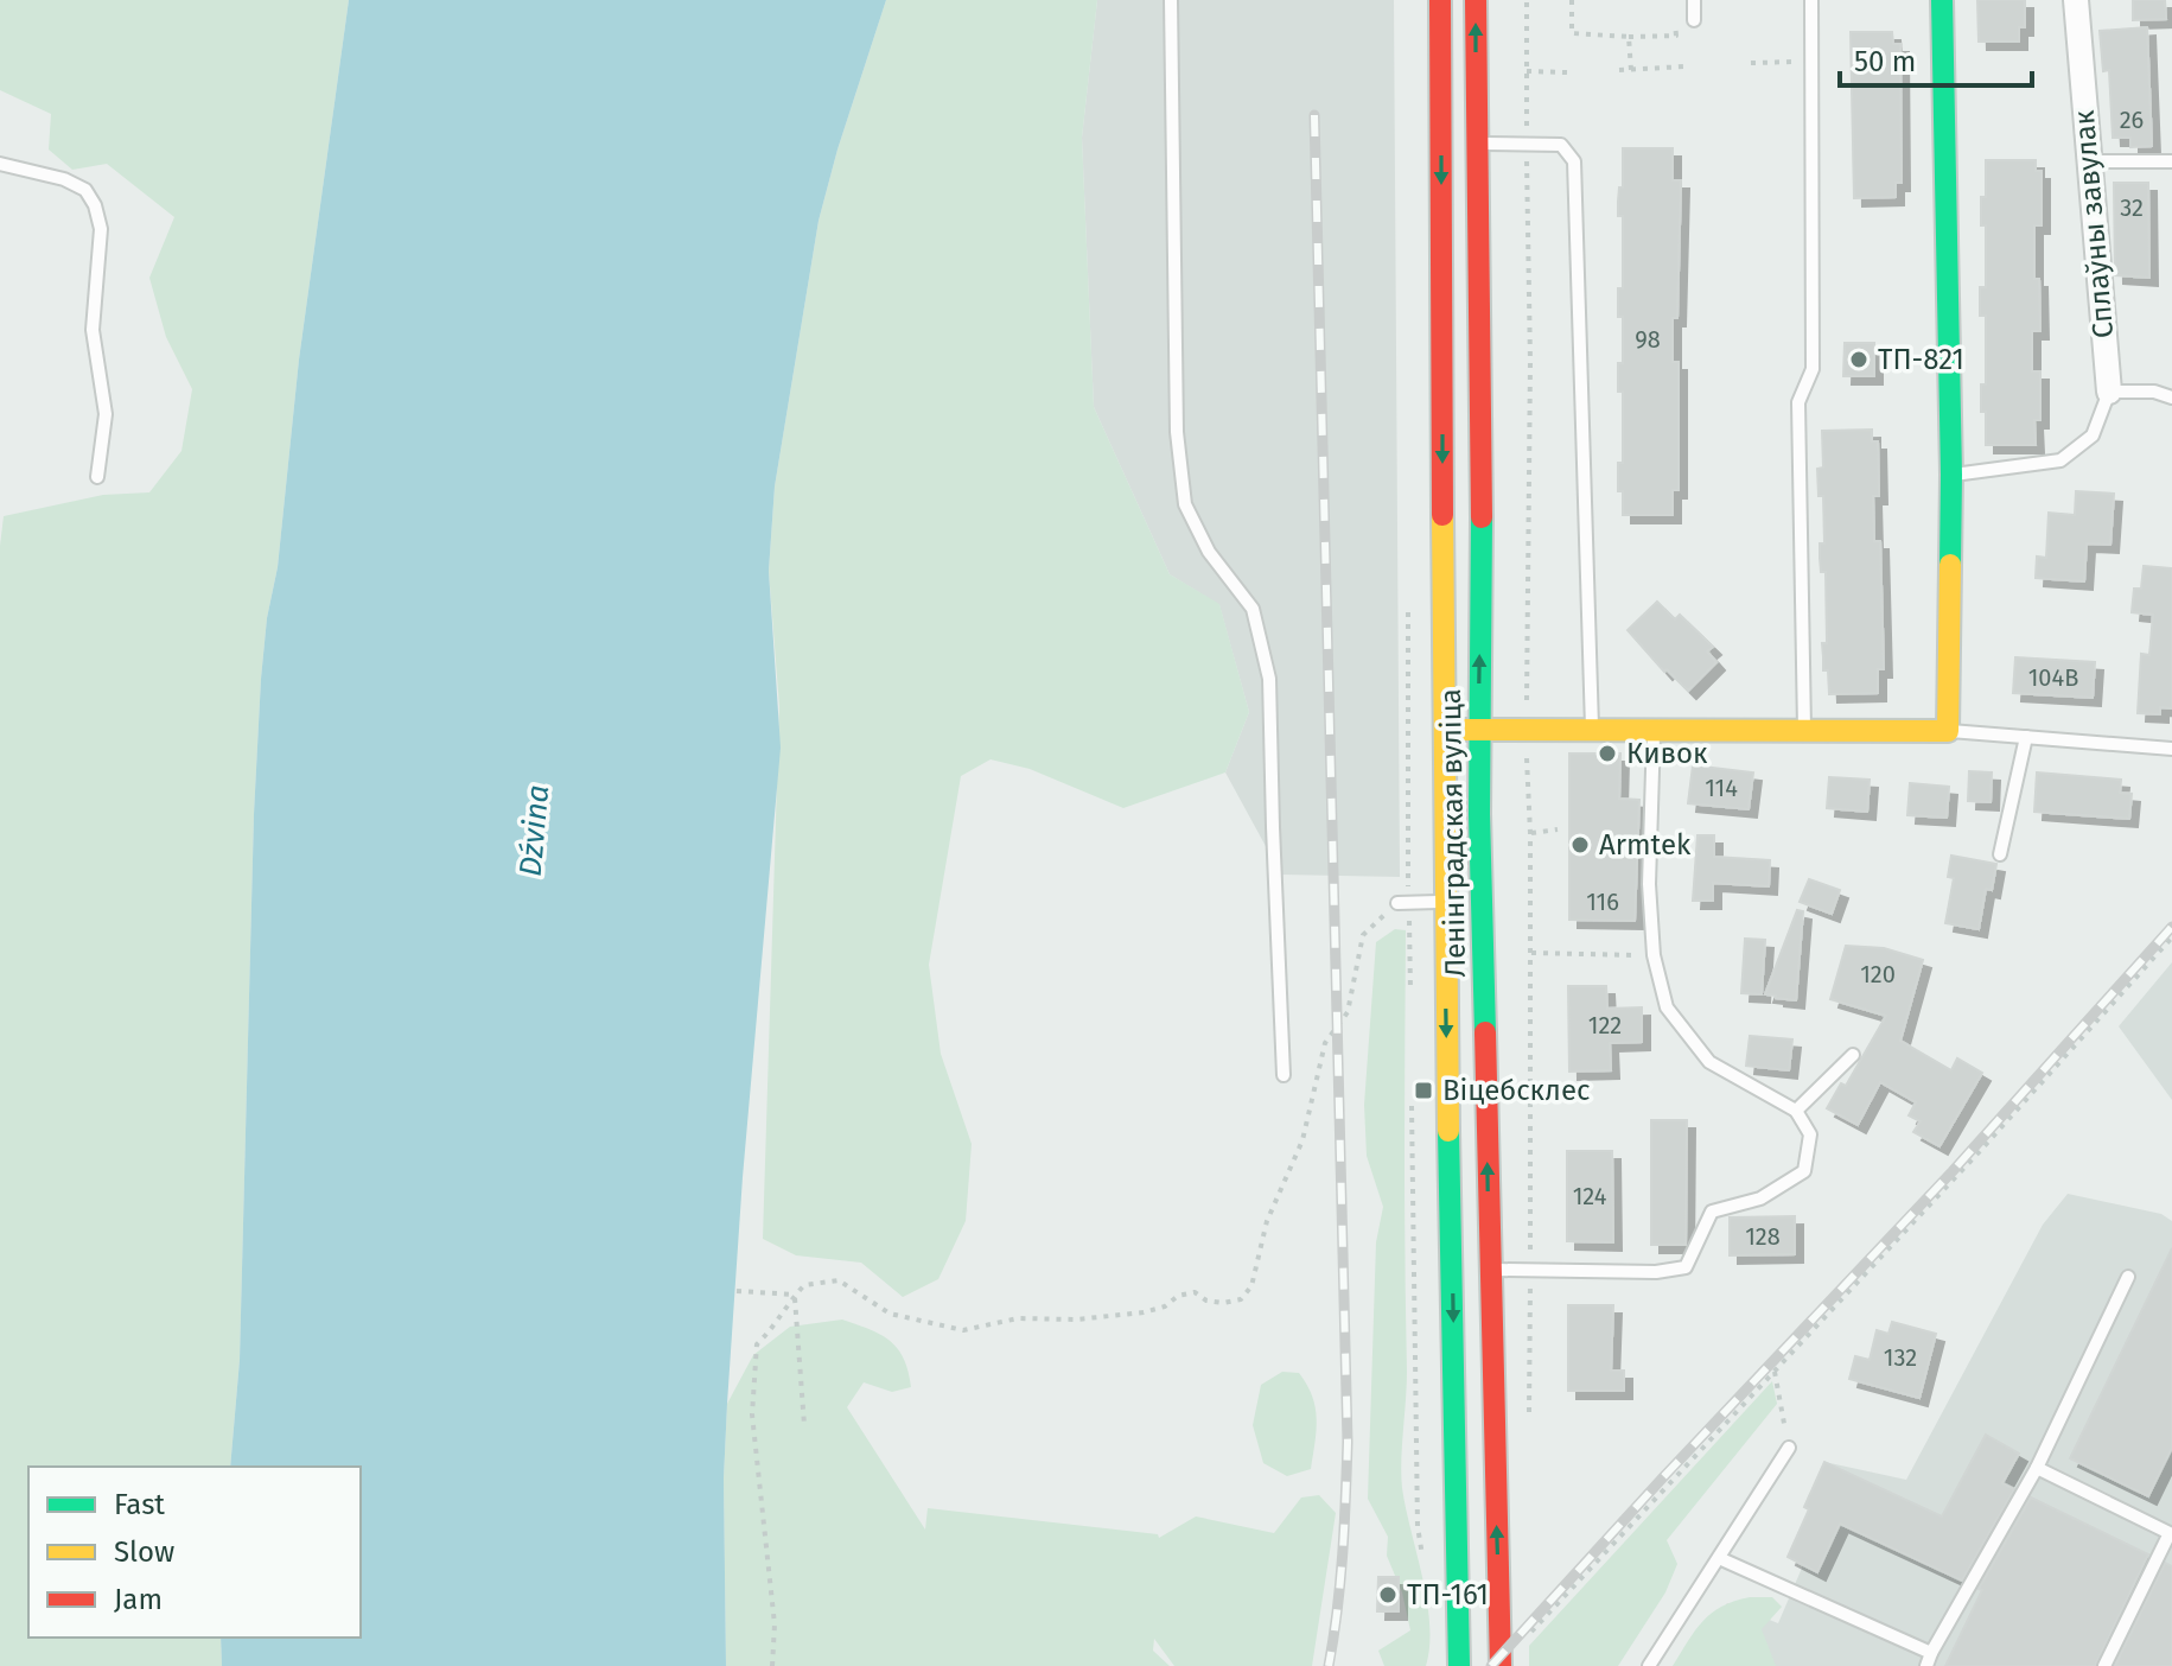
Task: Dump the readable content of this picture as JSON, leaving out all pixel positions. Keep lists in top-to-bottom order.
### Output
{
  "streets": {
    "main road": ["Ленінградская вуліца"],
    "street": ["Сплаўны завулак"]
  },
  "water": ["Dźvina"],
  "places": {
    "other": [
      "ТП-821",
      "Кивок",
      "Armtek",
      "ТП-161"
    ],
    "transit": ["Віцебсклес"]
  },
  "house_numbers": [
    "26",
    "32",
    "98",
    "104В",
    "114",
    "116",
    "120",
    "122",
    "124",
    "128",
    "132"
  ],
  "legend": ["Fast", "Slow", "Jam"],
  "scale_bar": "50 m"
}
